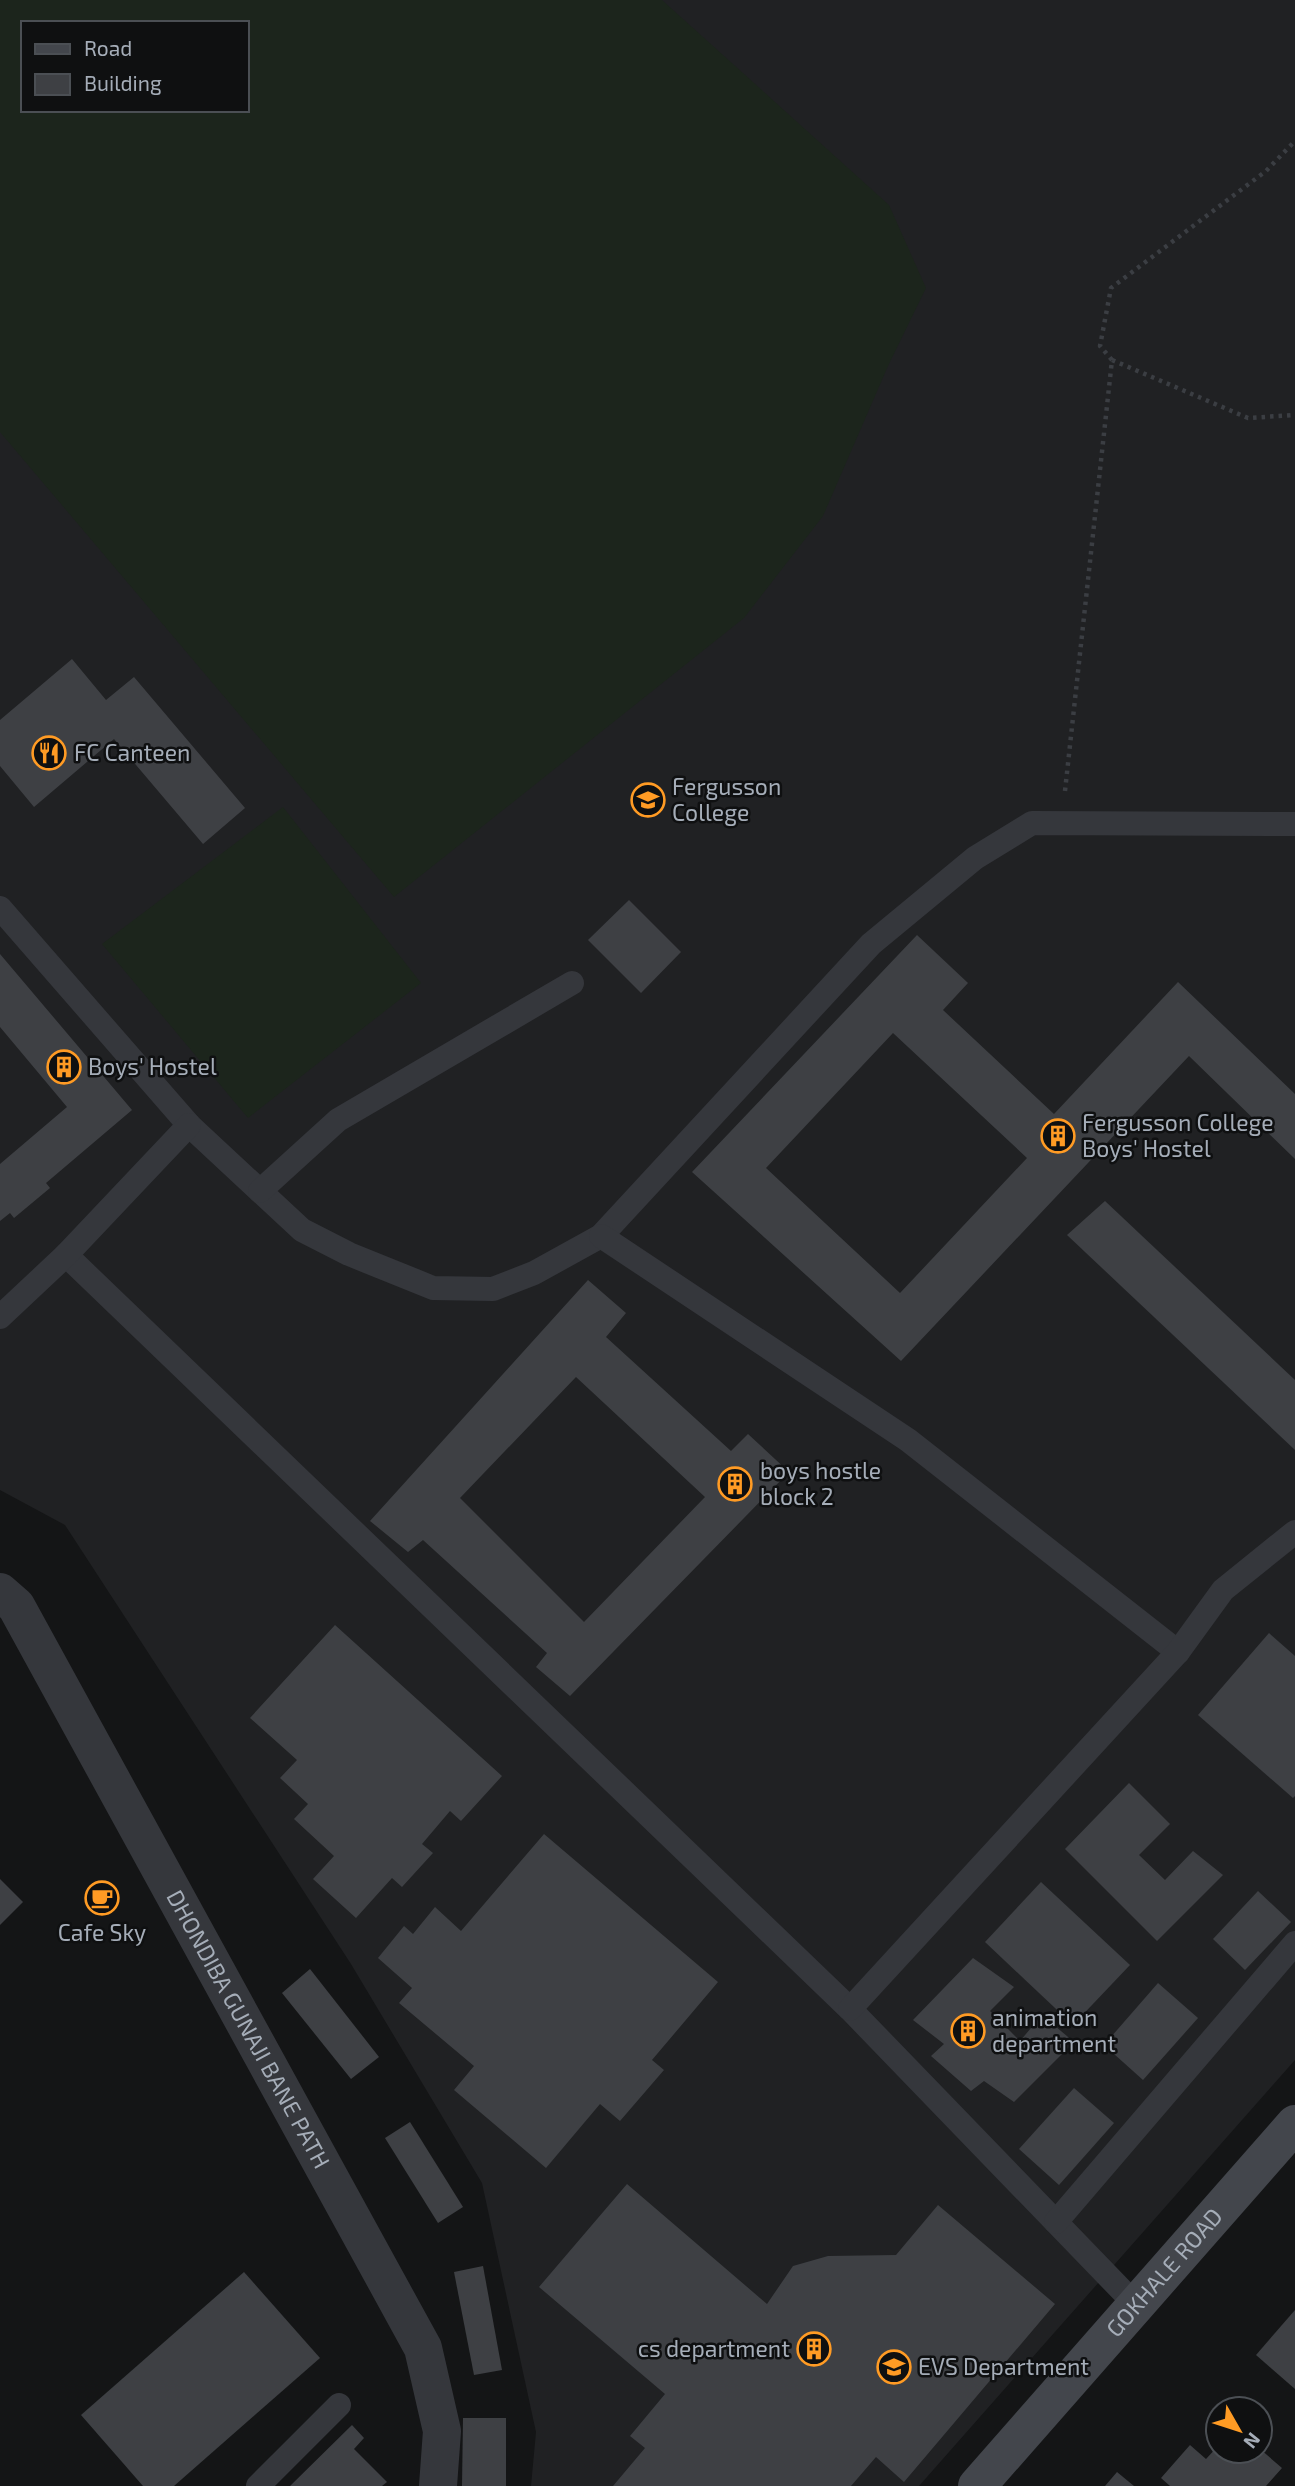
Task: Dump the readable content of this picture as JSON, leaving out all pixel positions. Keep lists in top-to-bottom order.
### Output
{
  "streets": {
    "street": ["DHONDIBA GUNAJI BANE PATH", "GOKHALE ROAD"]
  },
  "places": {
    "restaurant": ["FC Canteen"],
    "school or university": ["Fergusson College", "EVS Department"],
    "building": [
      "Boys' Hostel",
      "Fergusson College Boys' Hostel",
      "boys hostle block 2",
      "animation department",
      "cs department"
    ],
    "cafe": ["Cafe Sky"]
  },
  "legend": ["Road", "Building"],
  "north": "bottom right"
}
